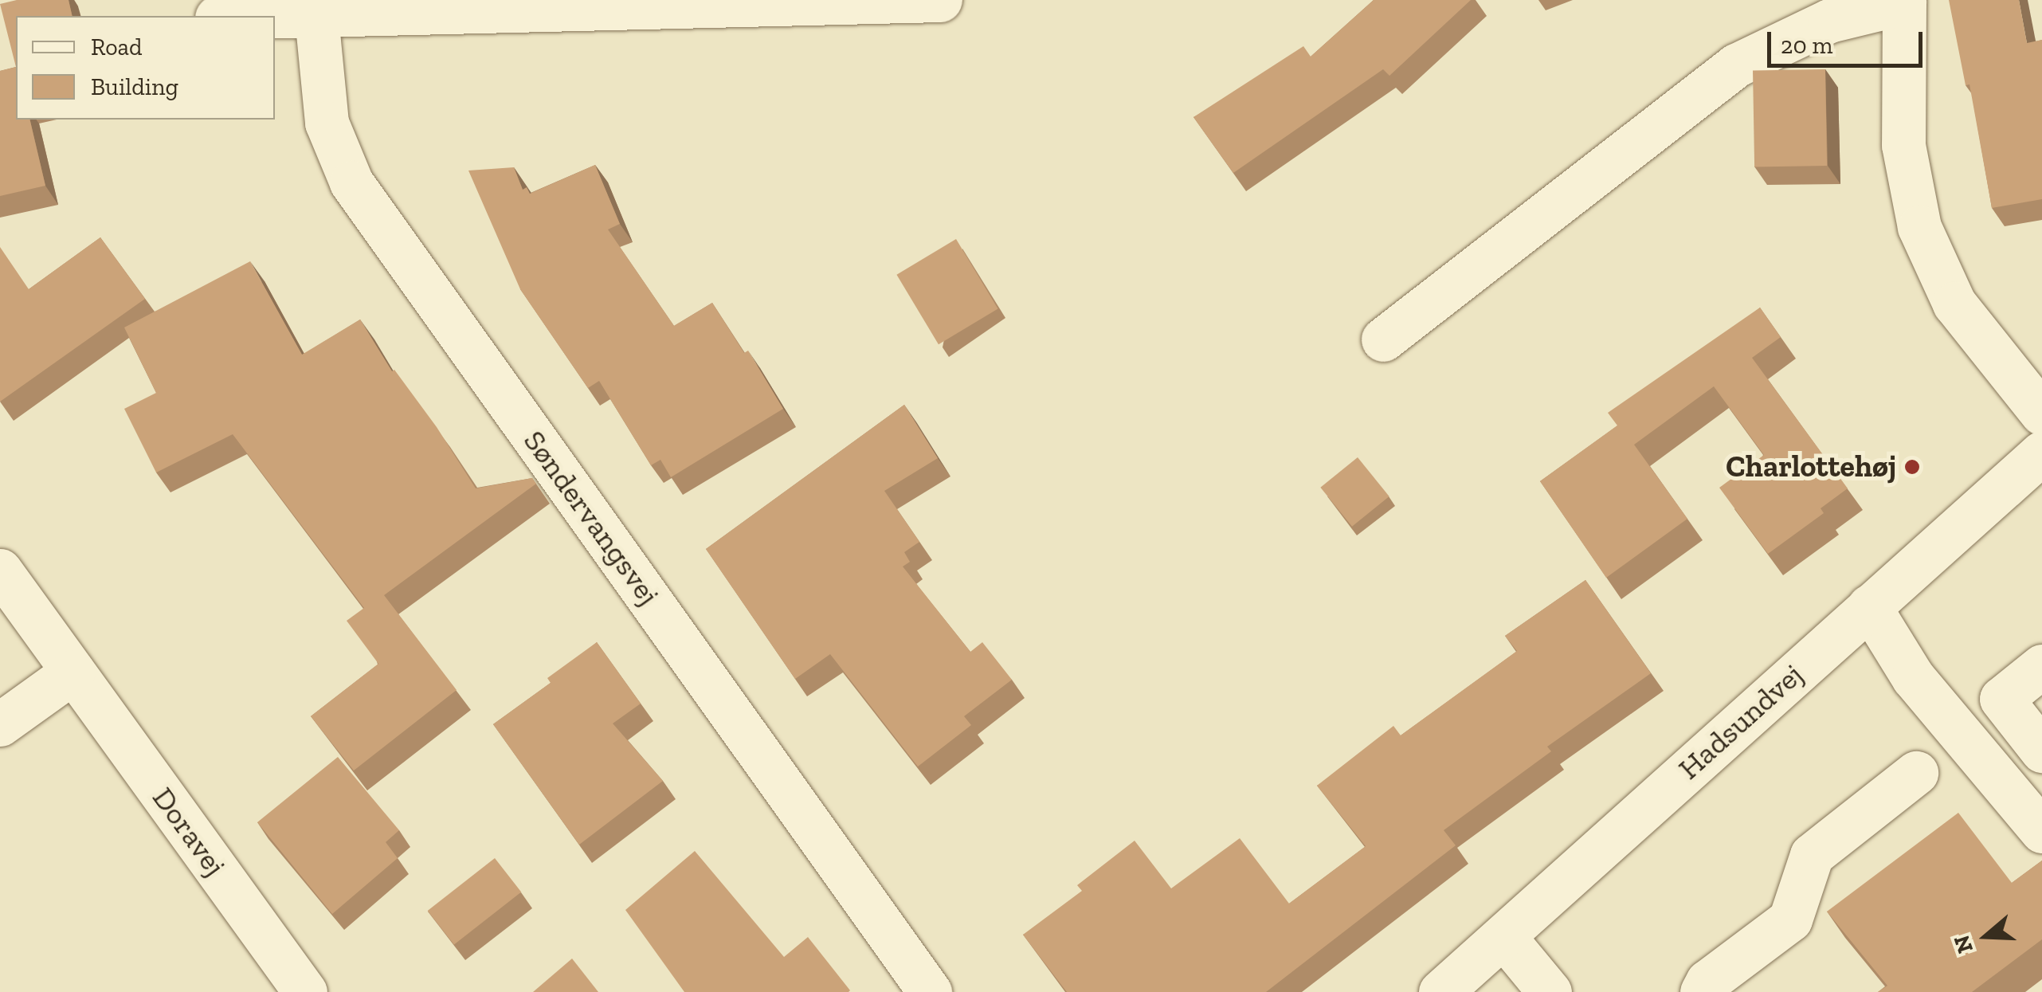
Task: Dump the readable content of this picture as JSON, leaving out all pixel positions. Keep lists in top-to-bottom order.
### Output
{
  "streets": {
    "street": ["Søndervangsvej", "Hadsundvej", "Doravej"]
  },
  "places": ["Charlottehøj"],
  "legend": ["Road", "Building"],
  "scale_bar": "20 m",
  "north": "left"
}
